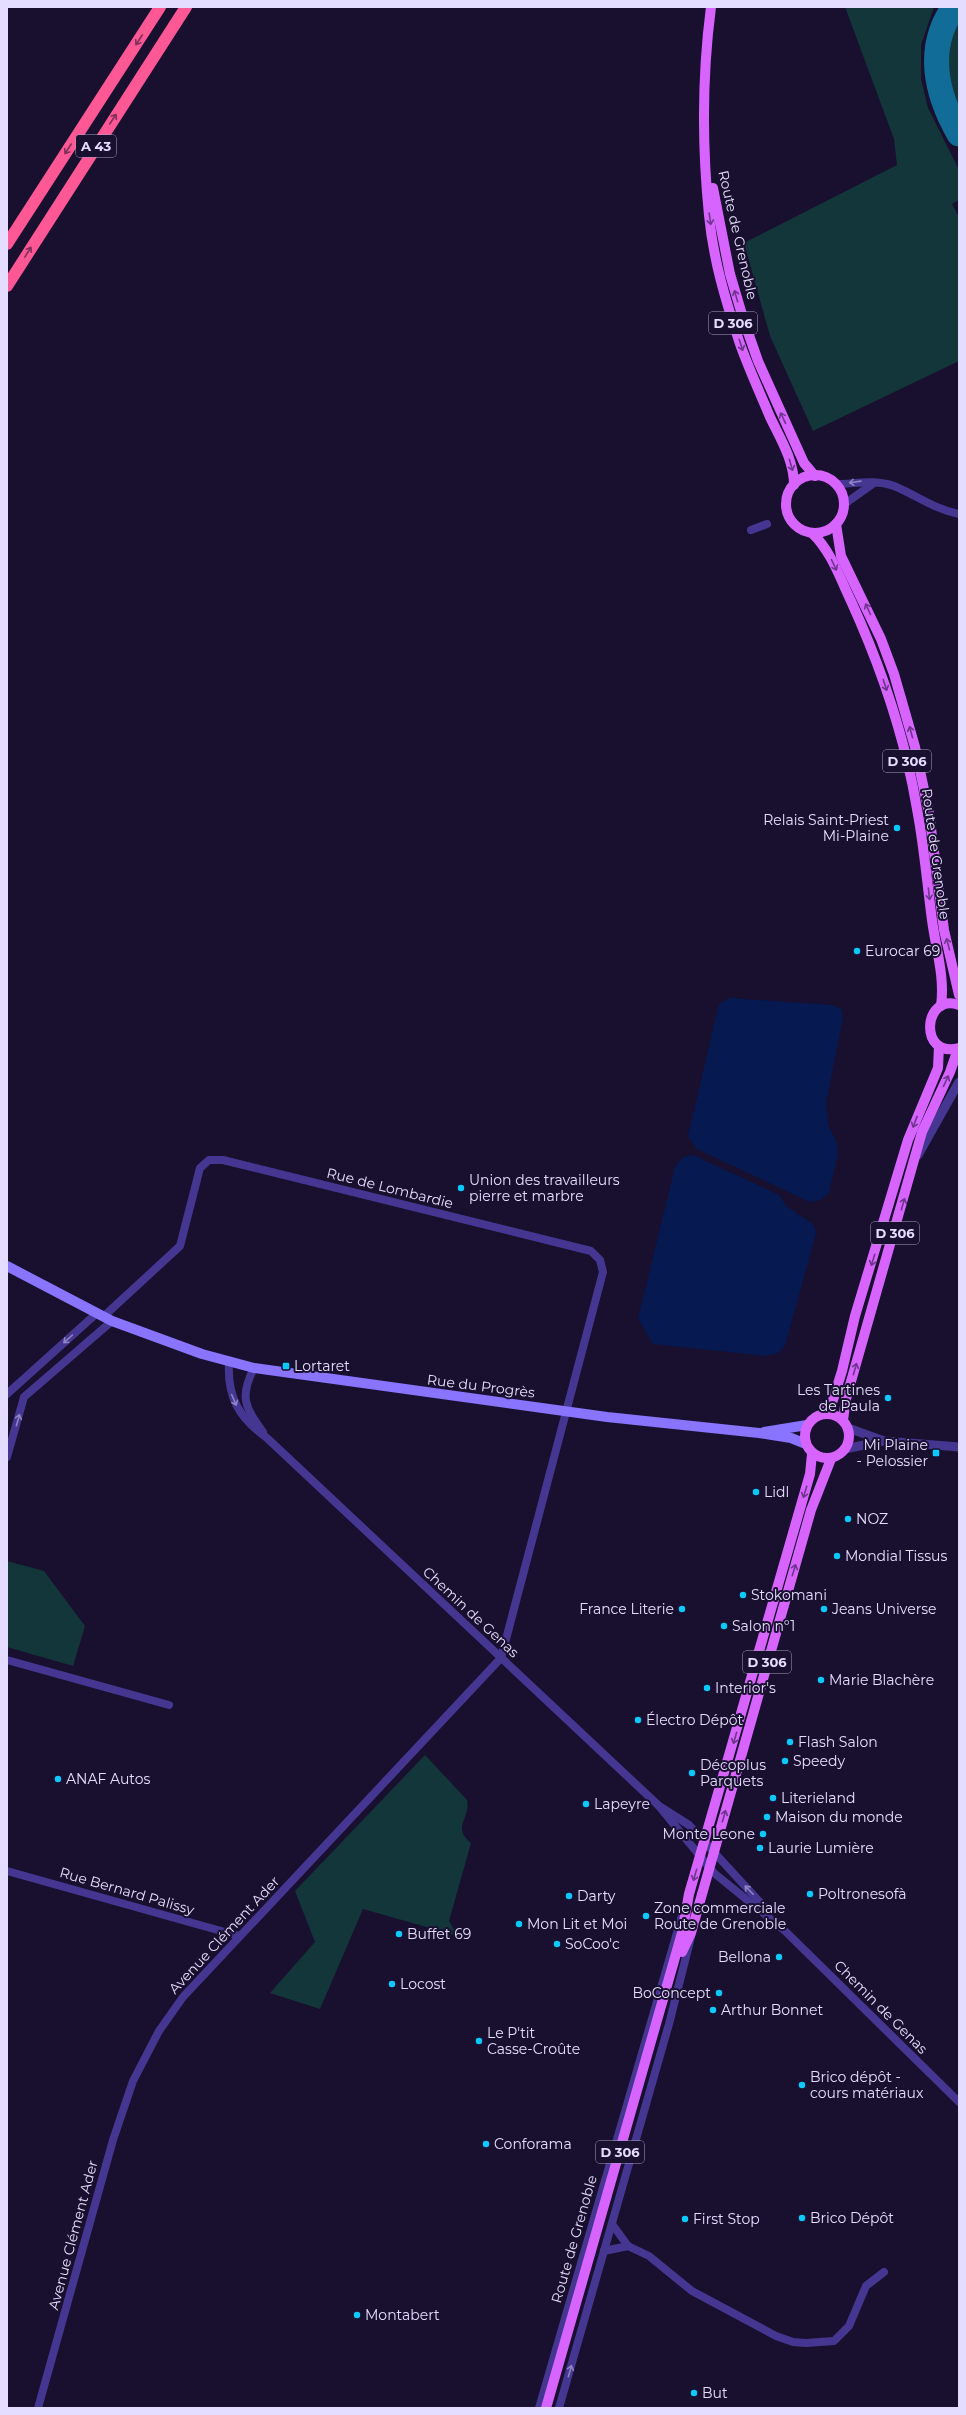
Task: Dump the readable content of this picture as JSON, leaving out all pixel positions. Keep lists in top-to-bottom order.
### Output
{
  "streets": {
    "highway": ["A 43"],
    "main road": ["Route de Grenoble", "D 306", "Rue du Progrès"],
    "street": [
      "Rue de Lombardie",
      "Chemin de Genas",
      "Rue Bernard Palissy",
      "Avenue Clément Ader"
    ]
  },
  "crossings": [
    ["Route de Grenoble", "D 306"],
    ["Route de Grenoble", "Rue du Progrès"],
    ["Route de Grenoble", "Chemin de Genas"],
    ["D 306", "Rue du Progrès"],
    ["Rue de Lombardie", "Rue du Progrès"],
    ["Rue de Lombardie", "Chemin de Genas"],
    ["Rue de Lombardie", "Avenue Clément Ader"],
    ["Rue du Progrès", "Chemin de Genas"],
    ["Chemin de Genas", "Avenue Clément Ader"],
    ["Rue Bernard Palissy", "Avenue Clément Ader"]
  ],
  "places": {
    "other": [
      "Relais Saint-Priest Mi-Plaine",
      "Eurocar 69",
      "Union des travailleurs pierre et marbre",
      "Les Tartines de Paula",
      "Lidl",
      "NOZ",
      "Mondial Tissus",
      "Stokomani",
      "France Literie",
      "Jeans Universe",
      "Salon n°1",
      "Marie Blachère",
      "Interior's",
      "Électro Dépôt",
      "Flash Salon",
      "Speedy",
      "Décoplus Parquets",
      "ANAF Autos",
      "Literieland",
      "Lapeyre",
      "Maison du monde",
      "Monte Leone",
      "Laurie Lumière",
      "Poltronesofà",
      "Darty",
      "Zone commerciale Route de Grenoble",
      "Mon Lit et Moi",
      "Buffet 69",
      "SoCoo'c",
      "Bellona",
      "Locost",
      "BoConcept",
      "Arthur Bonnet",
      "Le P'tit Casse-Croûte",
      "Brico dépôt - cours matériaux",
      "Conforama",
      "Brico Dépôt",
      "First Stop",
      "Montabert",
      "But"
    ],
    "transit": ["Lortaret", "Mi Plaine - Pelossier"]
  }
}
